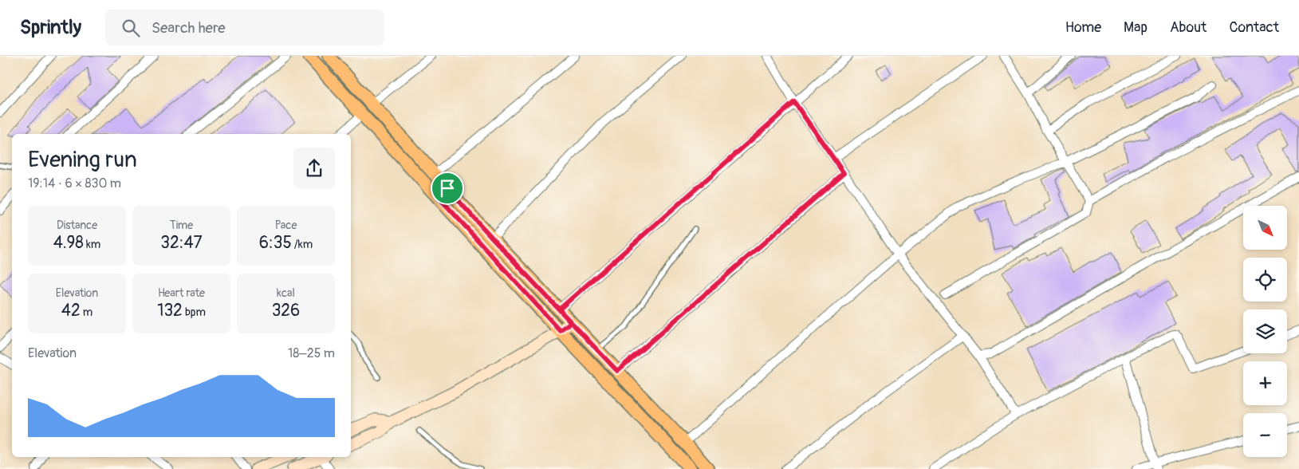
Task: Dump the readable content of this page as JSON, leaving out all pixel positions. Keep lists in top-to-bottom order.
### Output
{
  "north": "bottom right",
  "page": {
    "header": "Sprintly",
    "search": "Search here",
    "nav": [
      "Home",
      "Map",
      "About",
      "Contact"
    ],
    "heading": ["Evening run", "19:14 · 6 × 830 m"],
    "stats": [
      ["Distance", "4.98 km"],
      ["Time", "32:47"],
      ["Pace", "6:35 /km"],
      ["Elevation", "42 m"],
      ["Heart rate", "132 bpm"],
      ["kcal", "326"]
    ],
    "map_buttons": ["+", "−"],
    "chart": ["Elevation", "18–25 m"]
  }
}
